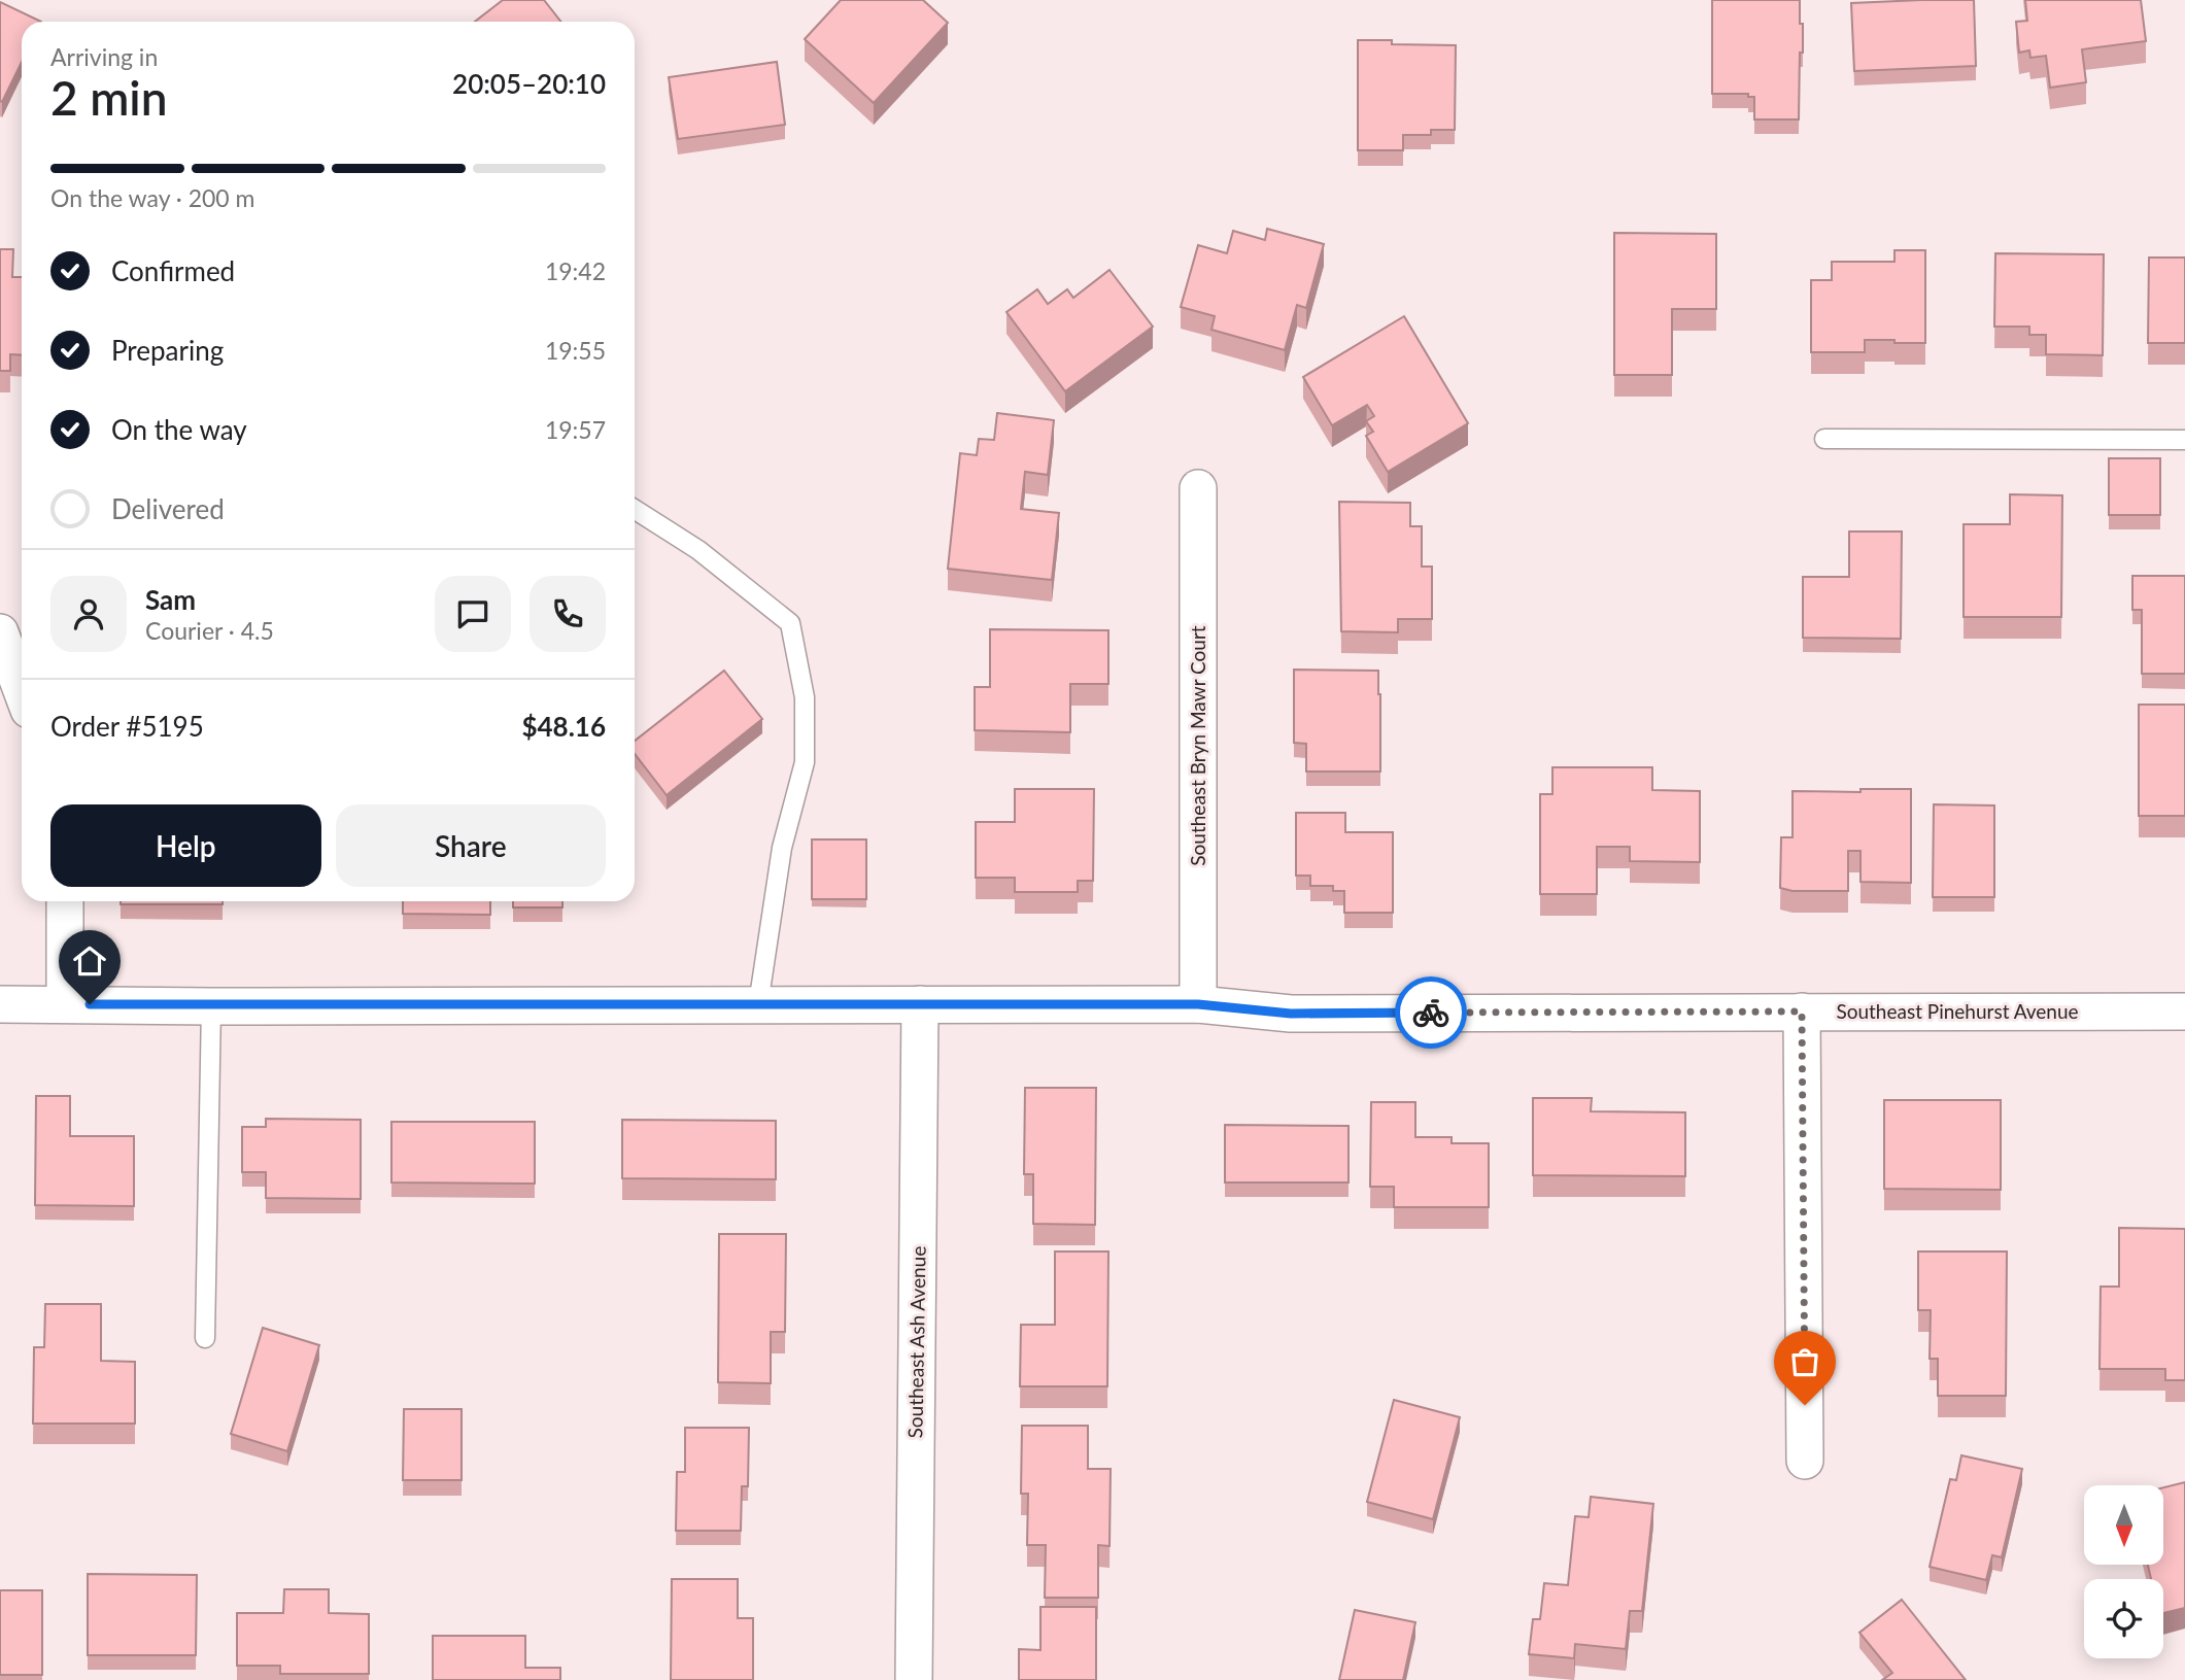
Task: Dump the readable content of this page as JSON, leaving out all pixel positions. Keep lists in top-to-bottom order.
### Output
{
  "streets": {
    "street": ["Southeast Bryn Mawr Court", "Southeast Pinehurst Avenue", "Southeast Ash Avenue"]
  },
  "crossings": [
    ["Southeast Bryn Mawr Court", "Southeast Pinehurst Avenue"],
    ["Southeast Pinehurst Avenue", "Southeast Ash Avenue"]
  ],
  "north": "bottom",
  "page": {
    "heading": ["2 min", "Arriving in", "20:05–20:10"],
    "panel": [
      "Sam",
      "Courier · 4.5",
      "Order #5195",
      "$48.16"
    ],
    "bar": "On the way · 200 m",
    "list": [
      ["Confirmed", "19:42"],
      ["Preparing", "19:55"],
      ["On the way", "19:57"],
      "Delivered"
    ],
    "buttons": ["Help", "Share"]
  }
}
